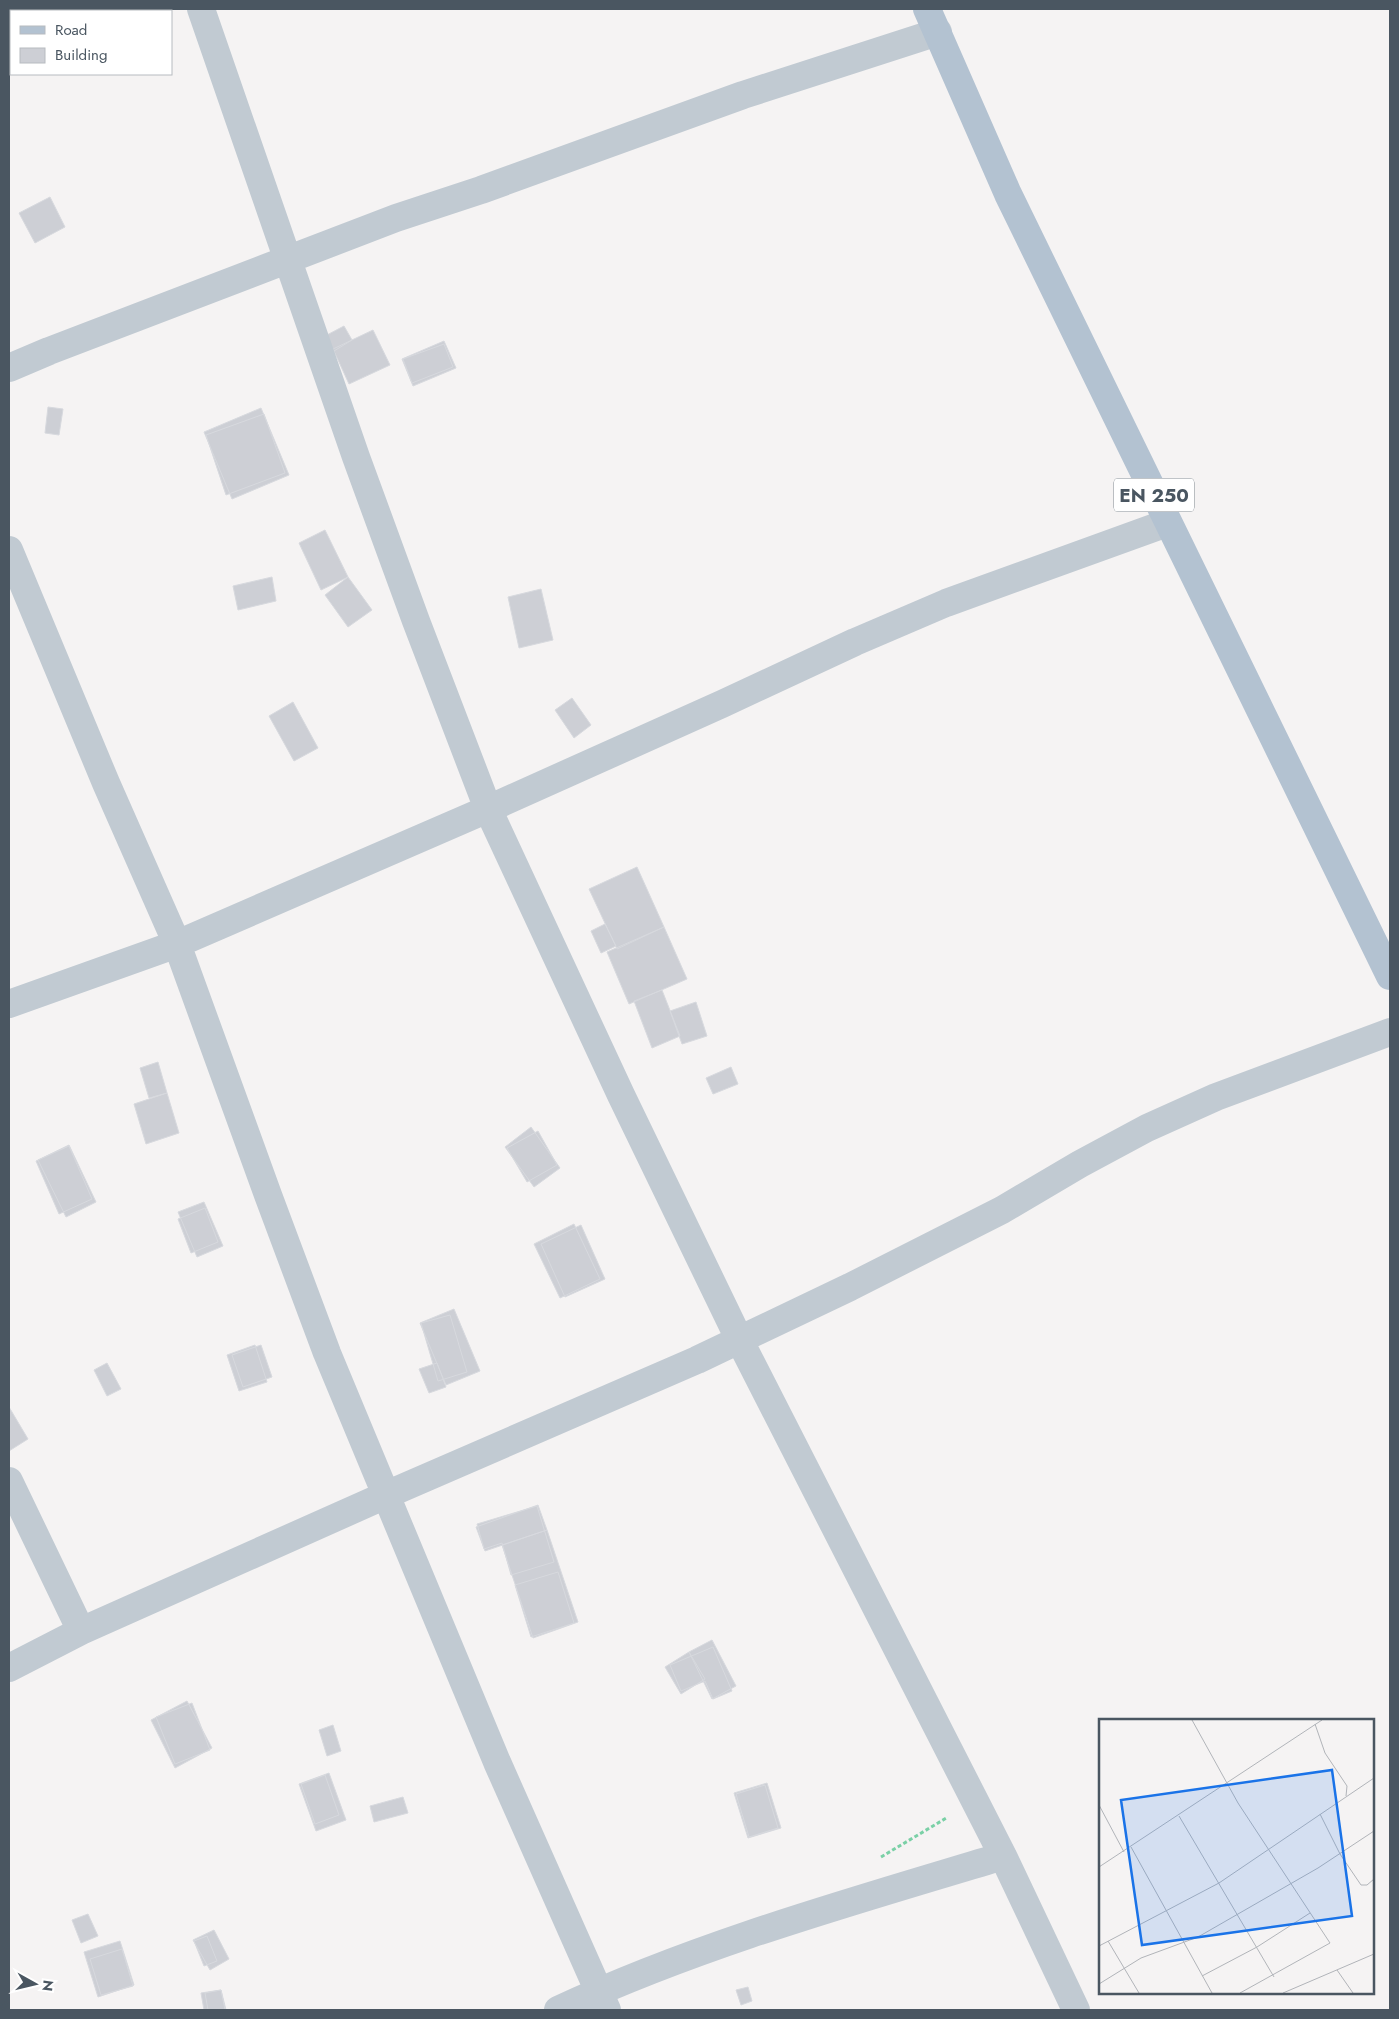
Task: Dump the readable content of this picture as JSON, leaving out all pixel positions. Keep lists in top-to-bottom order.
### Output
{
  "streets": {
    "main road": ["EN 250"]
  },
  "legend": ["Road", "Building"],
  "north": "right"
}
